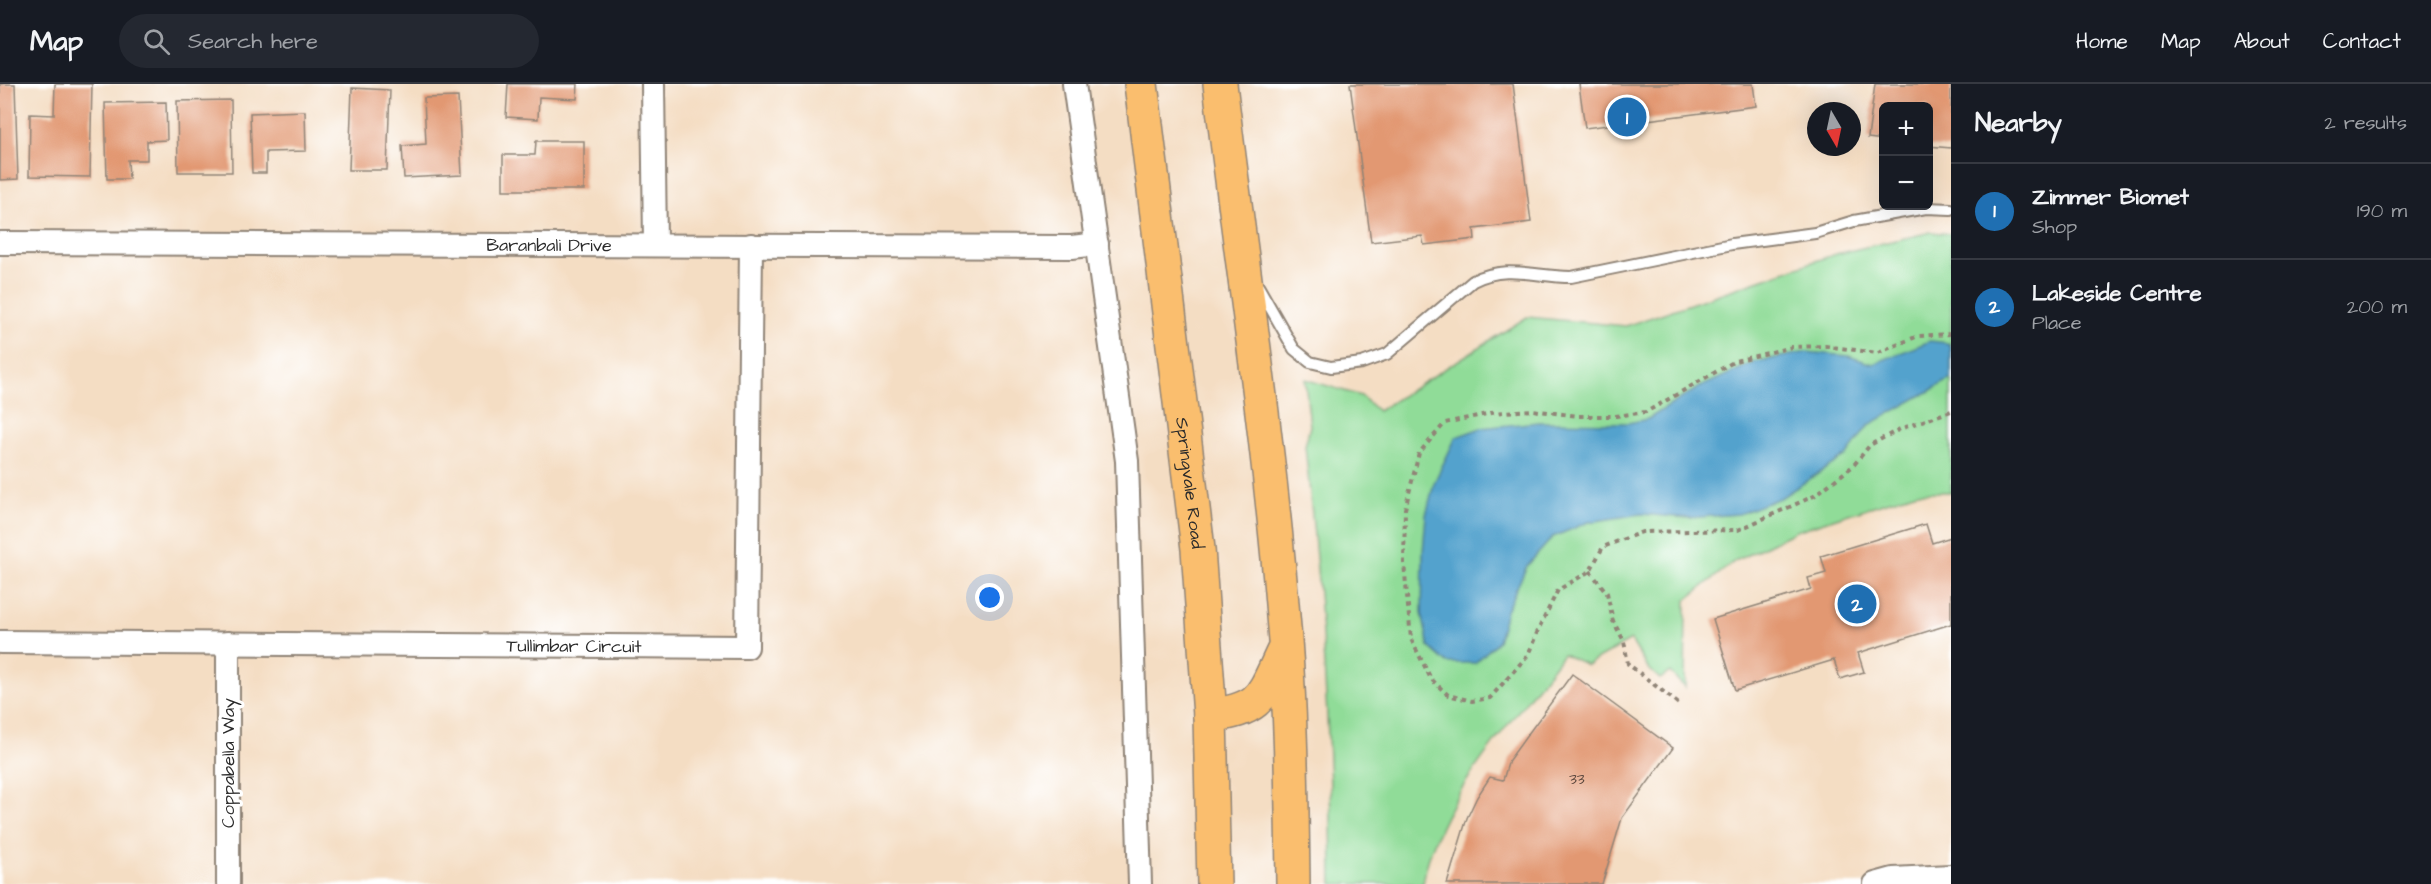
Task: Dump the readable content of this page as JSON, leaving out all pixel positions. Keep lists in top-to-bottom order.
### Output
{
  "streets": {
    "highway": ["Springvale Road"],
    "street": ["Baranbali Drive", "Tullimbar Circuit", "Coppabella Way"]
  },
  "crossings": [
    ["Baranbali Drive", "Tullimbar Circuit"],
    ["Tullimbar Circuit", "Coppabella Way"]
  ],
  "house_numbers": ["33"],
  "north": "bottom",
  "page": {
    "header": "Map",
    "search": "Search here",
    "nav": [
      "Home",
      "Map",
      "About",
      "Contact"
    ],
    "heading": ["Nearby", "2 results"],
    "pins": ["1", "2"],
    "map_buttons": ["+", "−"],
    "list": [
      {
        "mark": "1",
        "name": "Zimmer Biomet",
        "note": "Shop",
        "value": "190 m"
      },
      {
        "mark": "2",
        "name": "Lakeside Centre",
        "note": "Place",
        "value": "200 m"
      }
    ]
  }
}
